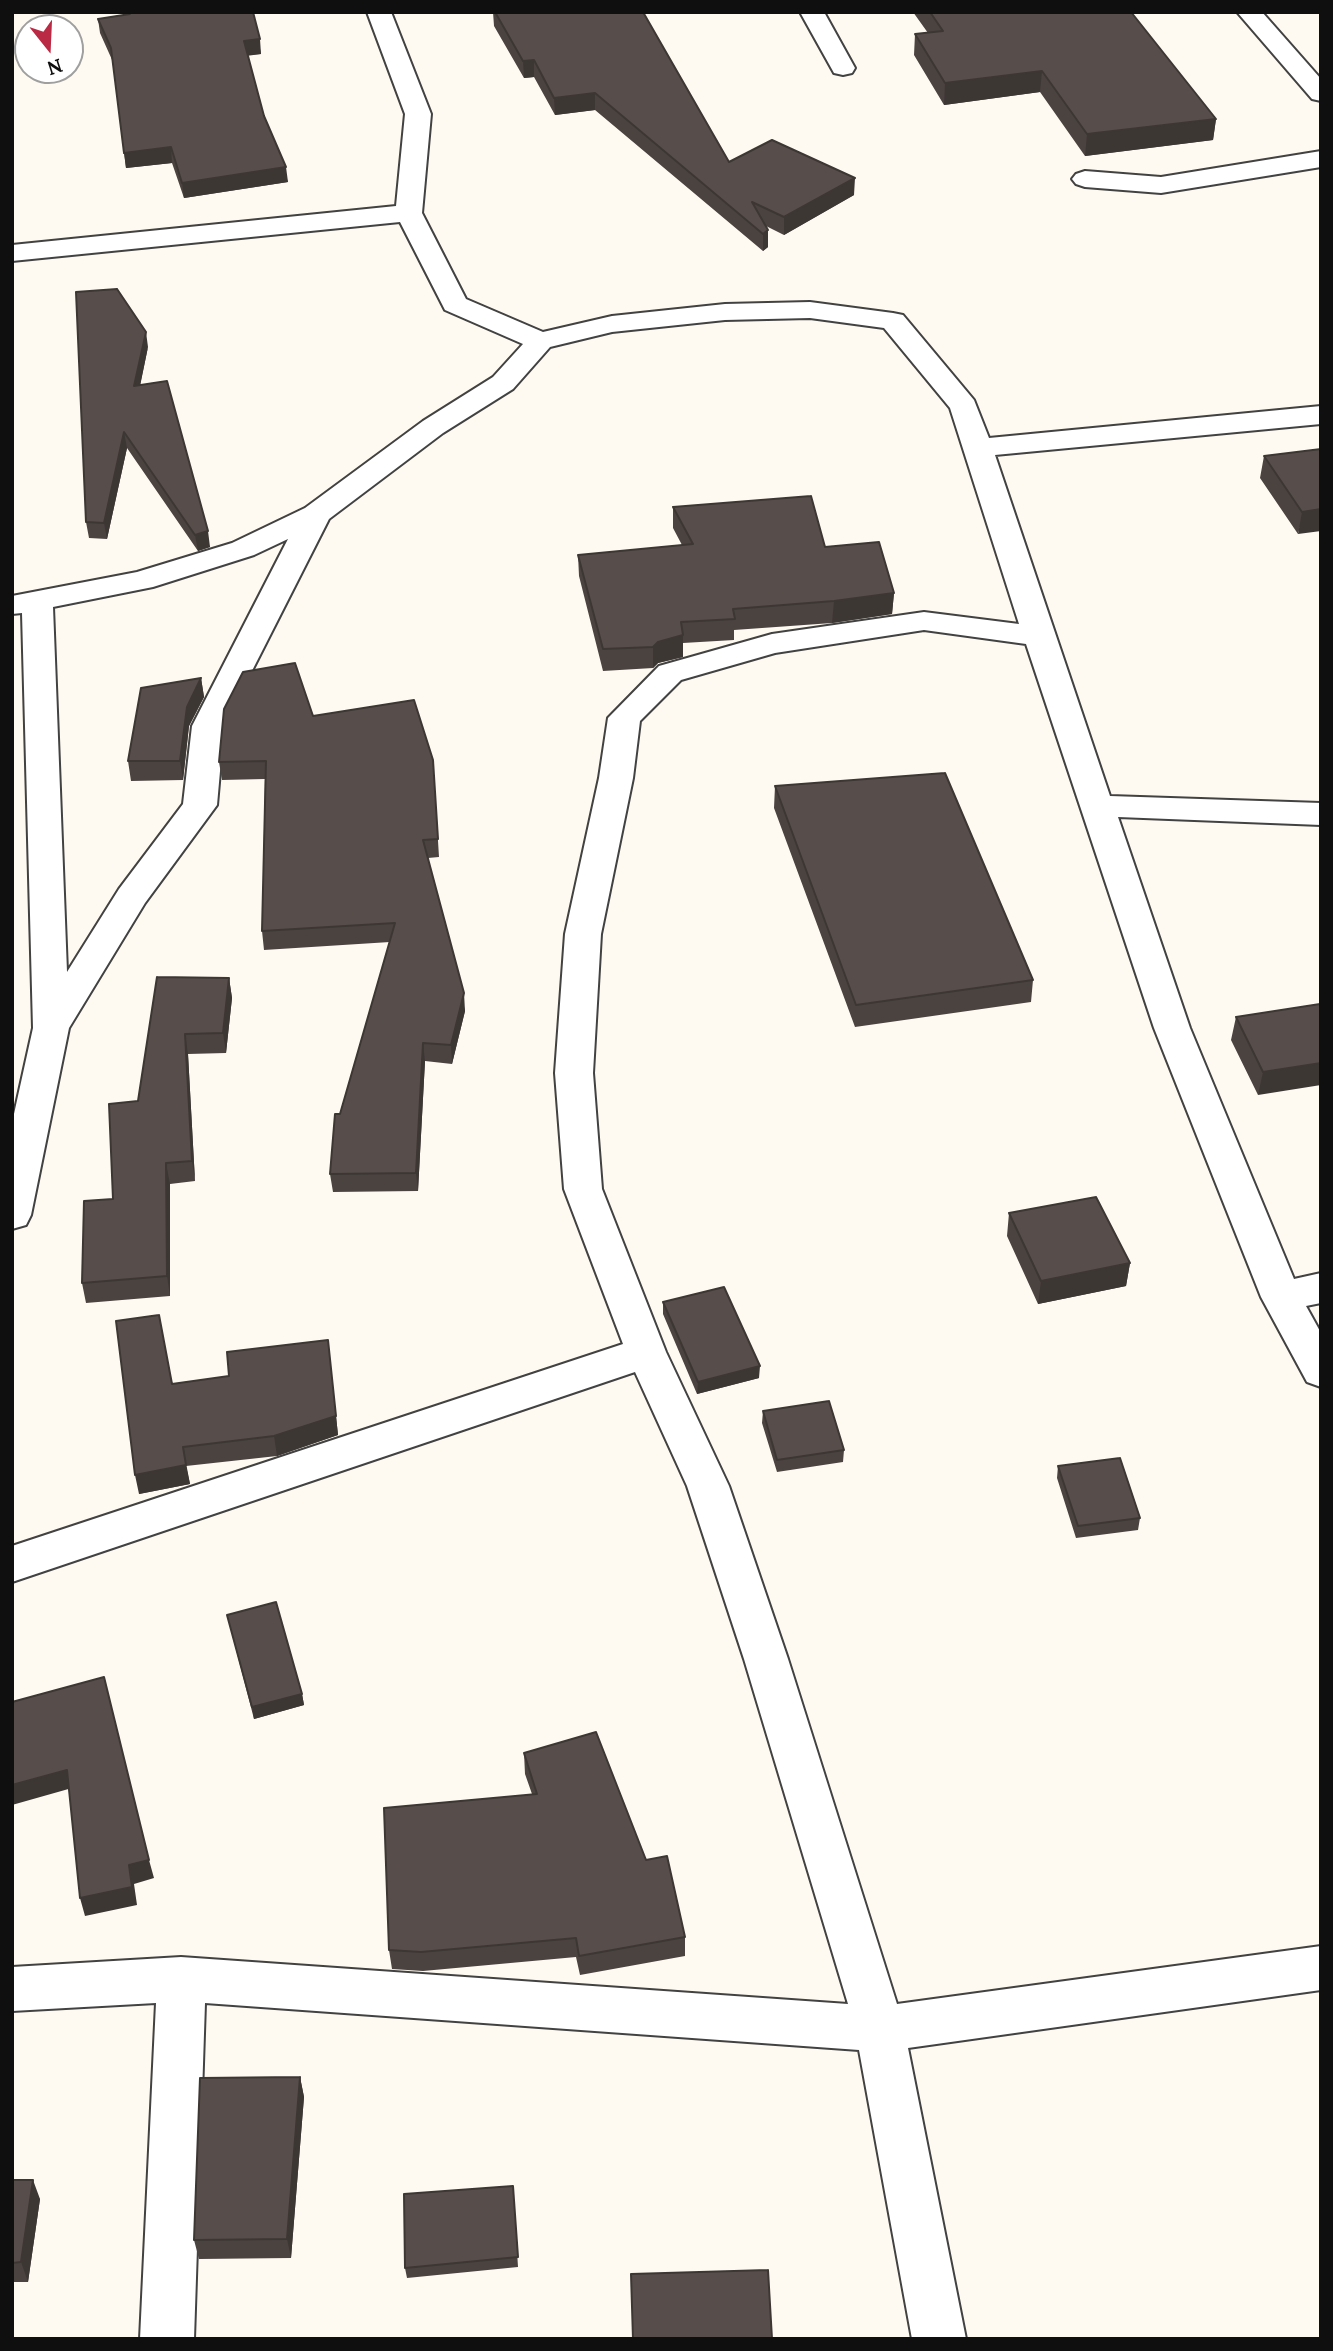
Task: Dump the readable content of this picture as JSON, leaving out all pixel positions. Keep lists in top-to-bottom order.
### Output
{
  "north": "bottom"
}
